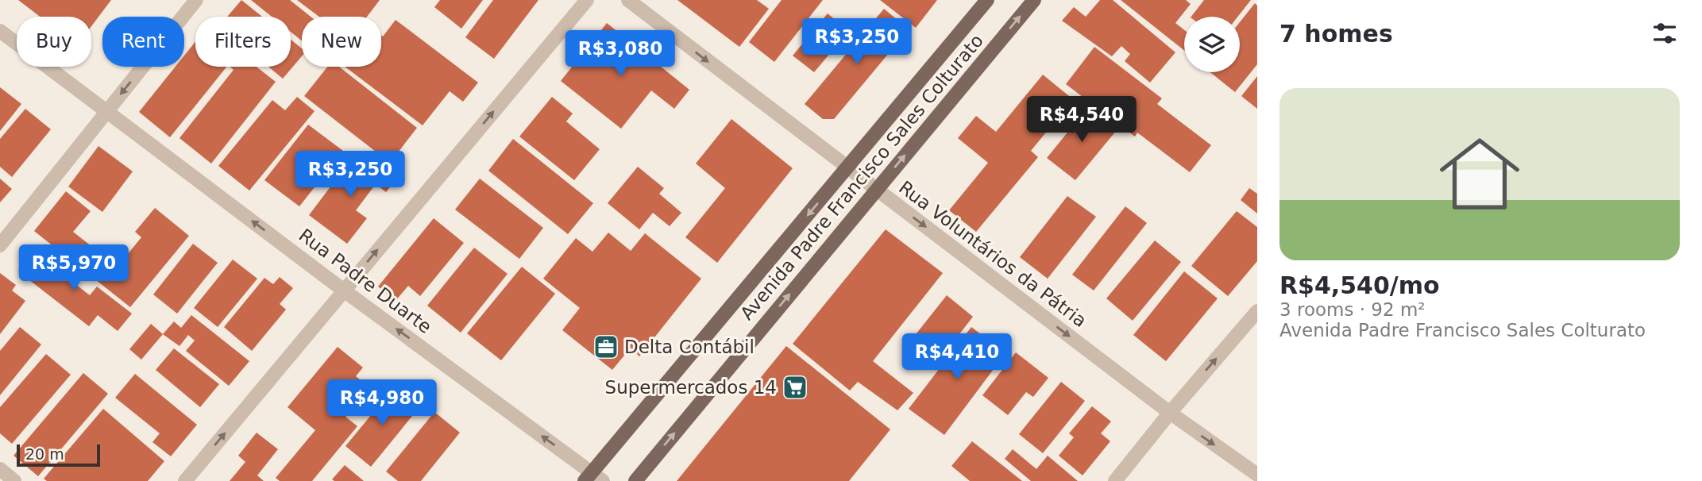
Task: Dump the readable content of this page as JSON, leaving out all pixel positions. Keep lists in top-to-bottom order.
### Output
{
  "streets": {
    "main road": ["Avenida Padre Francisco Sales Colturato"],
    "street": ["Rua Voluntários da Pátria", "Rua Padre Duarte"]
  },
  "crossings": [
    ["Avenida Padre Francisco Sales Colturato", "Rua Voluntários da Pátria"],
    ["Avenida Padre Francisco Sales Colturato", "Rua Padre Duarte"]
  ],
  "one_way": ["Rua Voluntários da Pátria", "Rua Padre Duarte"],
  "places": {
    "office": ["Delta Contábil"],
    "supermarket": ["Supermercados 14"]
  },
  "scale_bar": "20 m",
  "page": {
    "heading": "7 homes",
    "chip": [
      "Buy",
      "Rent",
      "Filters",
      "New"
    ],
    "price": [
      "R$3,250",
      "R$3,080",
      "R$4,540",
      "R$3,250",
      "R$5,970",
      "R$4,410",
      "R$4,980"
    ],
    "list": [
      {
        "name": "R$4,540/mo",
        "note": "3 rooms · 92 m² · Avenida Padre Francisco Sales Colturato"
      }
    ],
    "scale": "20 m"
  }
}
